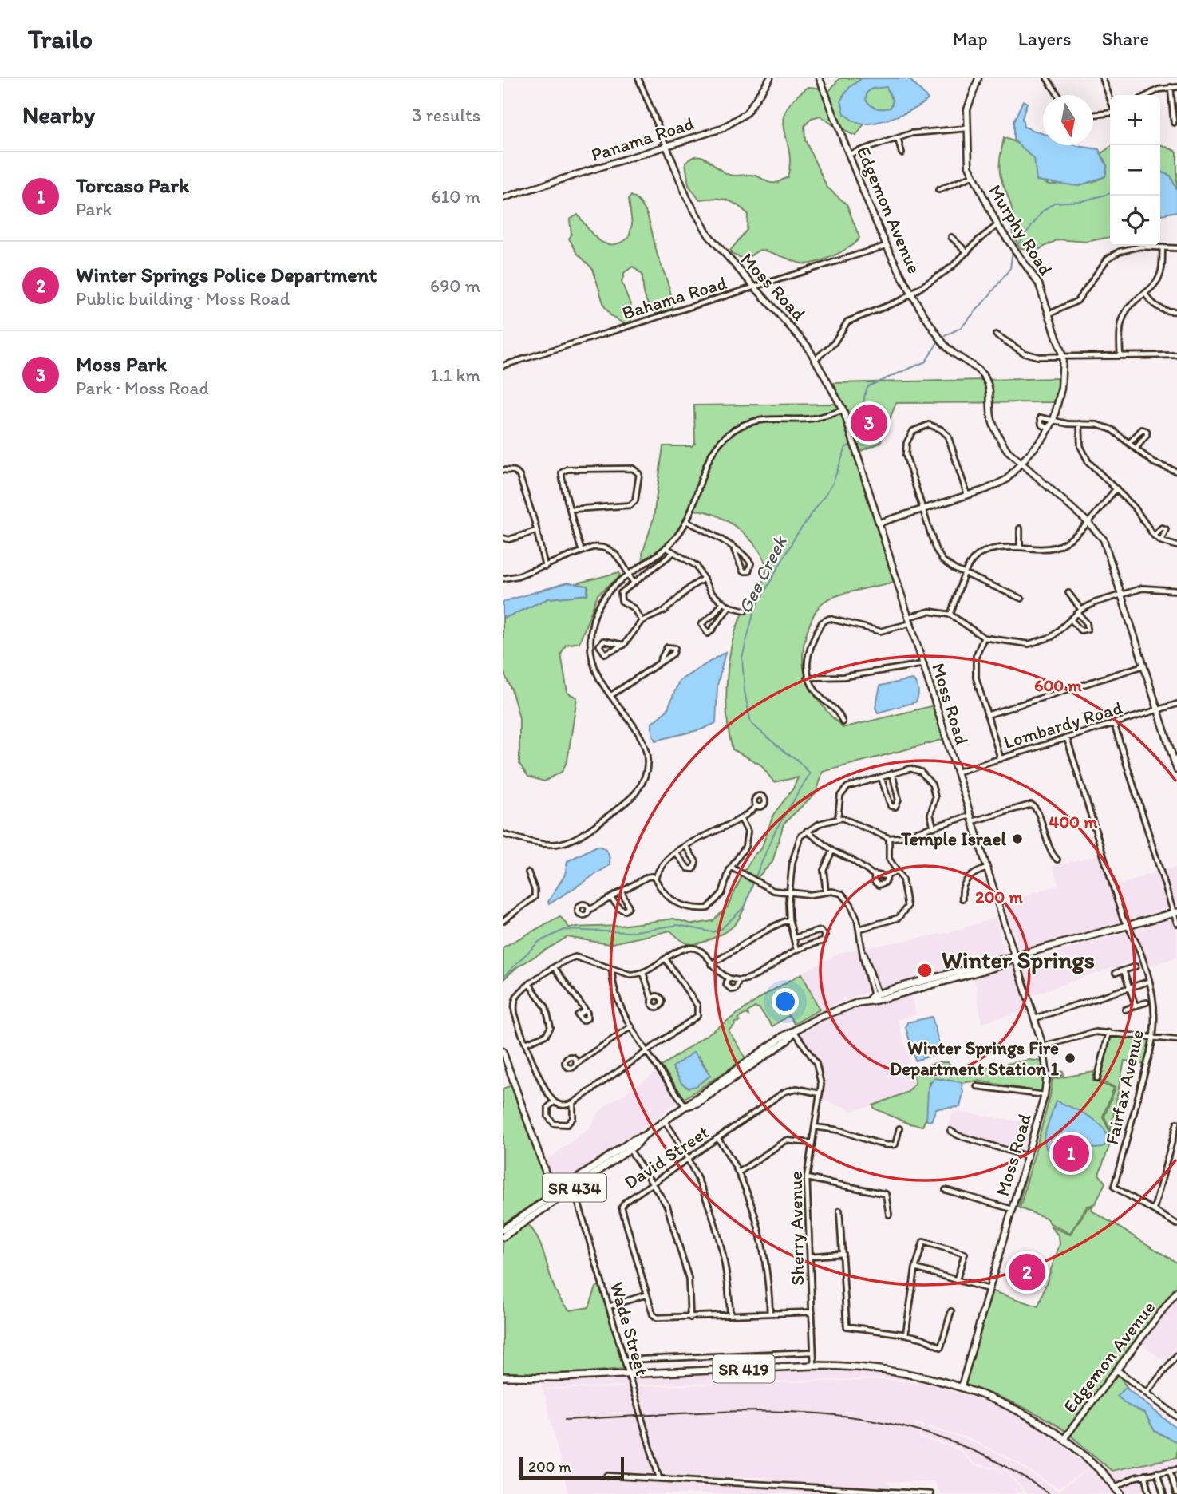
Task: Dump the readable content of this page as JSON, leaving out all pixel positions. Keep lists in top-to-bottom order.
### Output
{
  "streets": {
    "main road": ["SR 434", "SR 419"],
    "street": [
      "Panama Road",
      "Edgemon Avenue",
      "Murphy Road",
      "Moss Road",
      "Bahama Road",
      "Lombardy Road",
      "Fairfax Avenue",
      "David Street",
      "Sherry Avenue",
      "Wade Street"
    ]
  },
  "crossings": [
    ["Panama Road", "Moss Road"],
    ["Edgemon Avenue", "Murphy Road"],
    ["Edgemon Avenue", "Bahama Road"],
    ["Edgemon Avenue", "Lombardy Road"],
    ["Edgemon Avenue", "SR 419"],
    ["Murphy Road", "Moss Road"],
    ["Moss Road", "Bahama Road"],
    ["Moss Road", "Lombardy Road"],
    ["Moss Road", "SR 434"],
    ["Moss Road", "SR 419"],
    ["Lombardy Road", "Fairfax Avenue"],
    ["Fairfax Avenue", "SR 434"],
    ["David Street", "Sherry Avenue"],
    ["SR 434", "Sherry Avenue"],
    ["SR 434", "Wade Street"],
    ["Sherry Avenue", "SR 419"],
    ["Wade Street", "SR 419"]
  ],
  "districts": ["Winter Springs"],
  "water": ["Gee Creek"],
  "places": ["Temple Israel", "Winter Springs Fire Department Station 1"],
  "scale_bar": "200 m",
  "north": "bottom",
  "page": {
    "header": "Trailo",
    "nav": ["Map", "Layers", "Share"],
    "heading": ["Nearby", "3 results"],
    "map_buttons": ["+", "−"],
    "list": [
      {
        "mark": "1",
        "name": "Torcaso Park",
        "note": "Park",
        "value": "610 m"
      },
      {
        "mark": "2",
        "name": "Winter Springs Police Department",
        "note": "Public building · Moss Road",
        "value": "690 m"
      },
      {
        "mark": "3",
        "name": "Moss Park",
        "note": "Park · Moss Road",
        "value": "1.1 km"
      }
    ],
    "pins": ["3", "1", "2"],
    "scale": "200 m"
  },
  "rings": ["600 m", "400 m", "200 m"]
}
